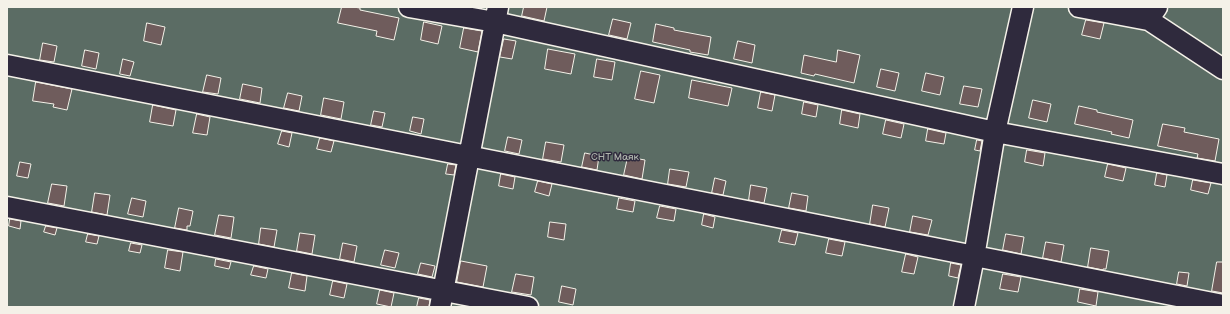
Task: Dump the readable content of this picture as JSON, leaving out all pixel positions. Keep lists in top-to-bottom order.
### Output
{
  "parks": ["СНТ Маяк"]
}
